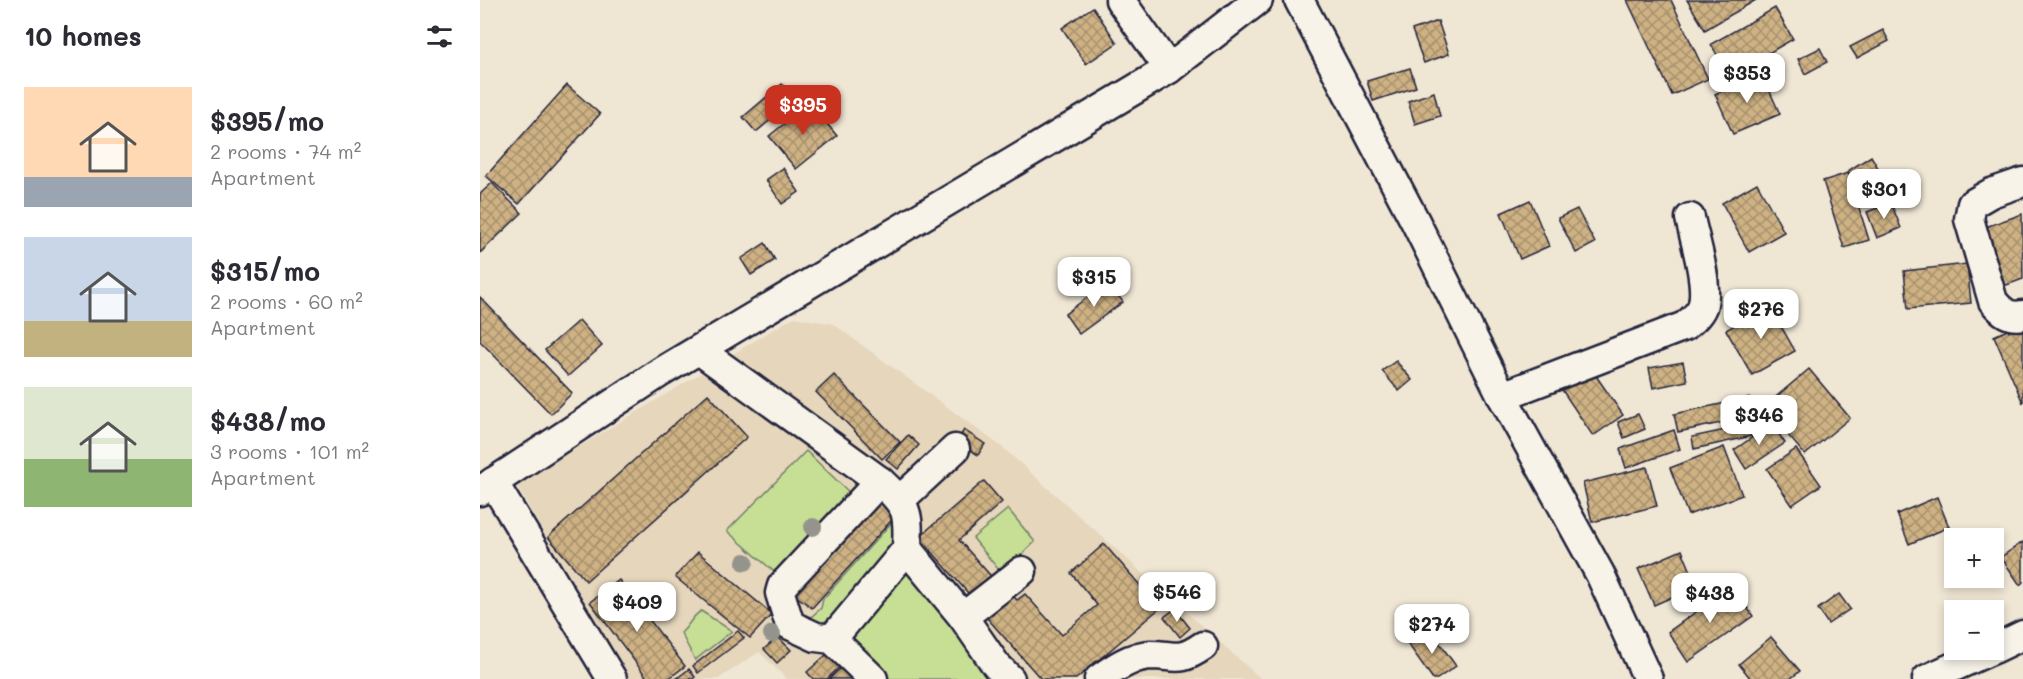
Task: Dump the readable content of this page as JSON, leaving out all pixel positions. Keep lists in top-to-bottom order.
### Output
{
  "page": {
    "heading": "10 homes",
    "price": [
      "$353",
      "$395",
      "$301",
      "$315",
      "$276",
      "$346",
      "$546",
      "$438",
      "$409",
      "$274"
    ],
    "list": [
      {
        "name": "$395/mo",
        "note": "2 rooms · 74 m² · Apartment"
      },
      {
        "name": "$315/mo",
        "note": "2 rooms · 60 m² · Apartment"
      },
      {
        "name": "$438/mo",
        "note": "3 rooms · 101 m² · Apartment"
      }
    ],
    "map_buttons": ["+", "−"]
  }
}
